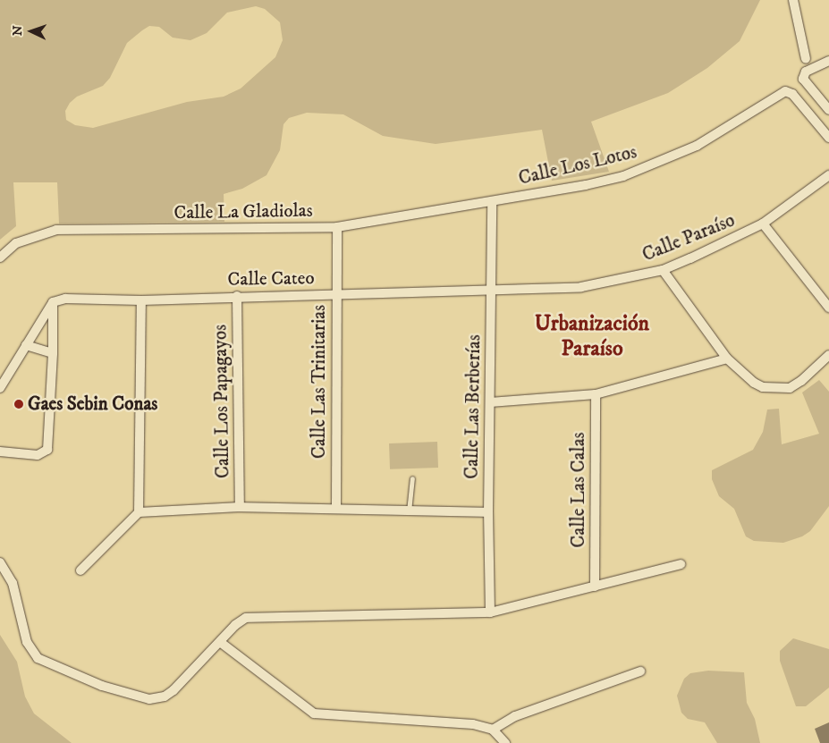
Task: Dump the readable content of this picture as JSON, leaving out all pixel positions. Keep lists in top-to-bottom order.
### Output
{
  "streets": {
    "street": [
      "Calle Los Lotos",
      "Calle La Gladiolas",
      "Calle Paraíso",
      "Calle Cateo",
      "Calle Las Trinitarias",
      "Calle Los Papagayos",
      "Calle Las Berberías",
      "Calle Las Calas"
    ]
  },
  "crossings": [
    ["Calle Los Lotos", "Calle La Gladiolas"],
    ["Calle Los Lotos", "Calle Las Berberías"],
    ["Calle La Gladiolas", "Calle Las Trinitarias"],
    ["Calle La Gladiolas", "Calle Las Berberías"],
    ["Calle Paraíso", "Calle Cateo"],
    ["Calle Paraíso", "Calle Las Berberías"],
    ["Calle Cateo", "Calle Las Trinitarias"],
    ["Calle Cateo", "Calle Los Papagayos"],
    ["Calle Cateo", "Calle Las Berberías"]
  ],
  "districts": ["Urbanización Paraíso"],
  "places": ["Gaes Sebin Conas"],
  "north": "left"
}
